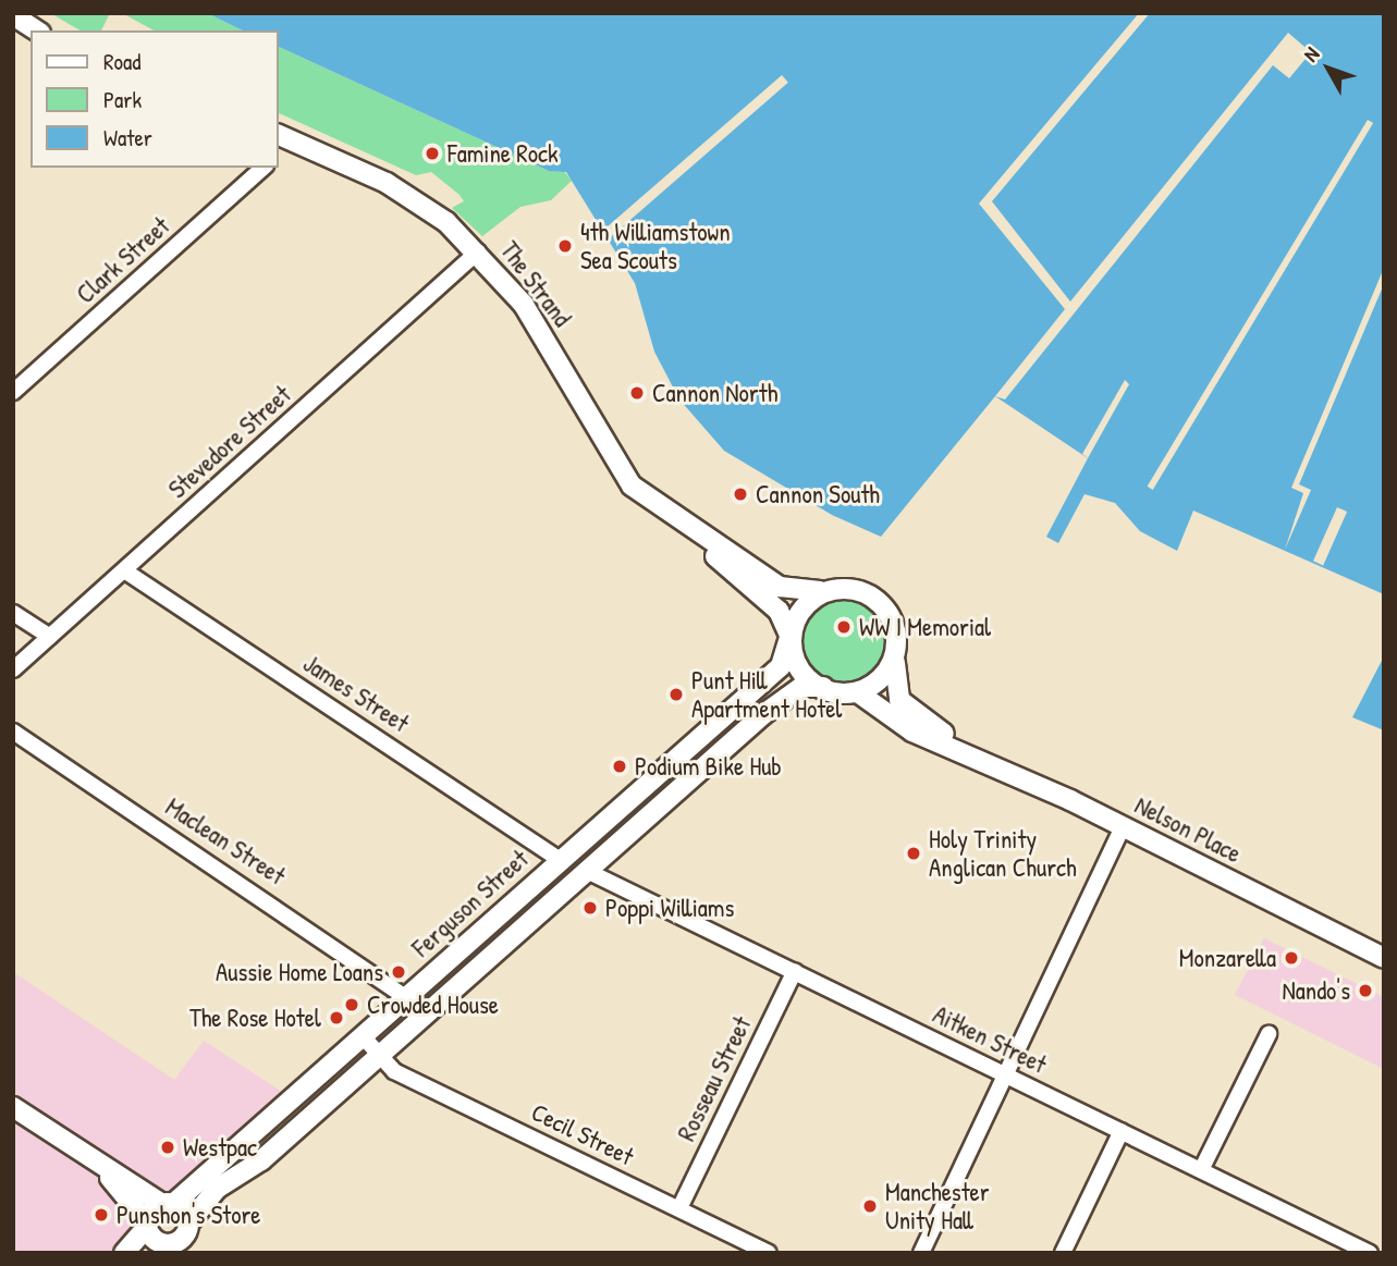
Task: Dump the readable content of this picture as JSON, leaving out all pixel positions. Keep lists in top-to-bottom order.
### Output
{
  "streets": {
    "street": [
      "Clark Street",
      "The Strand",
      "Stevedore Street",
      "James Street",
      "Nelson Place",
      "Maclean Street",
      "Ferguson Street",
      "Aitken Street",
      "Rosseau Street",
      "Cecil Street"
    ]
  },
  "crossings": [
    ["The Strand", "Stevedore Street"],
    ["The Strand", "Nelson Place"],
    ["The Strand", "Ferguson Street"],
    ["Stevedore Street", "James Street"],
    ["James Street", "Ferguson Street"],
    ["Nelson Place", "Ferguson Street"],
    ["Maclean Street", "Ferguson Street"],
    ["Ferguson Street", "Cecil Street"],
    ["Aitken Street", "Rosseau Street"],
    ["Rosseau Street", "Cecil Street"]
  ],
  "places": [
    "Famine Rock",
    "4th Williamstown Sea Scouts",
    "Cannon North",
    "Cannon South",
    "WW I Memorial",
    "Punt Hill Apartment Hotel",
    "Podium Bike Hub",
    "Holy Trinity Anglican Church",
    "Poppi Williams",
    "Monzarella",
    "Aussie Home Loans",
    "Nando's",
    "Crowded House",
    "The Rose Hotel",
    "Westpac",
    "Manchester Unity Hall",
    "Punshon's Store"
  ],
  "legend": ["Road", "Park", "Water"],
  "north": "top left"
}
